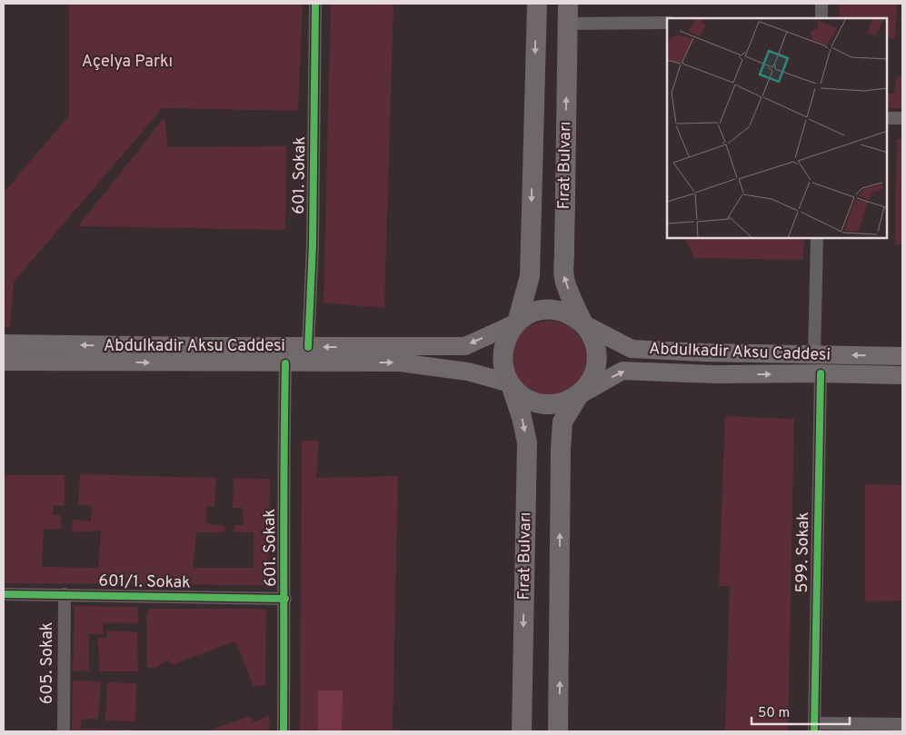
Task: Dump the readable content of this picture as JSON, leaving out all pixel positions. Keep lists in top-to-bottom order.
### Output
{
  "streets": {
    "main road": ["Fırat Bulvarı", "Abdulkadir Aksu Caddesi"],
    "street": [
      "601. Sokak",
      "599. Sokak",
      "601/1. Sokak",
      "605. Sokak"
    ]
  },
  "crossings": [
    ["Fırat Bulvarı", "Abdulkadir Aksu Caddesi"],
    ["601. Sokak", "Abdulkadir Aksu Caddesi"],
    ["601. Sokak", "601/1. Sokak"],
    ["Abdulkadir Aksu Caddesi", "599. Sokak"],
    ["601/1. Sokak", "605. Sokak"]
  ],
  "parks": ["Açelya Parkı"],
  "scale_bar": "50 m"
}
